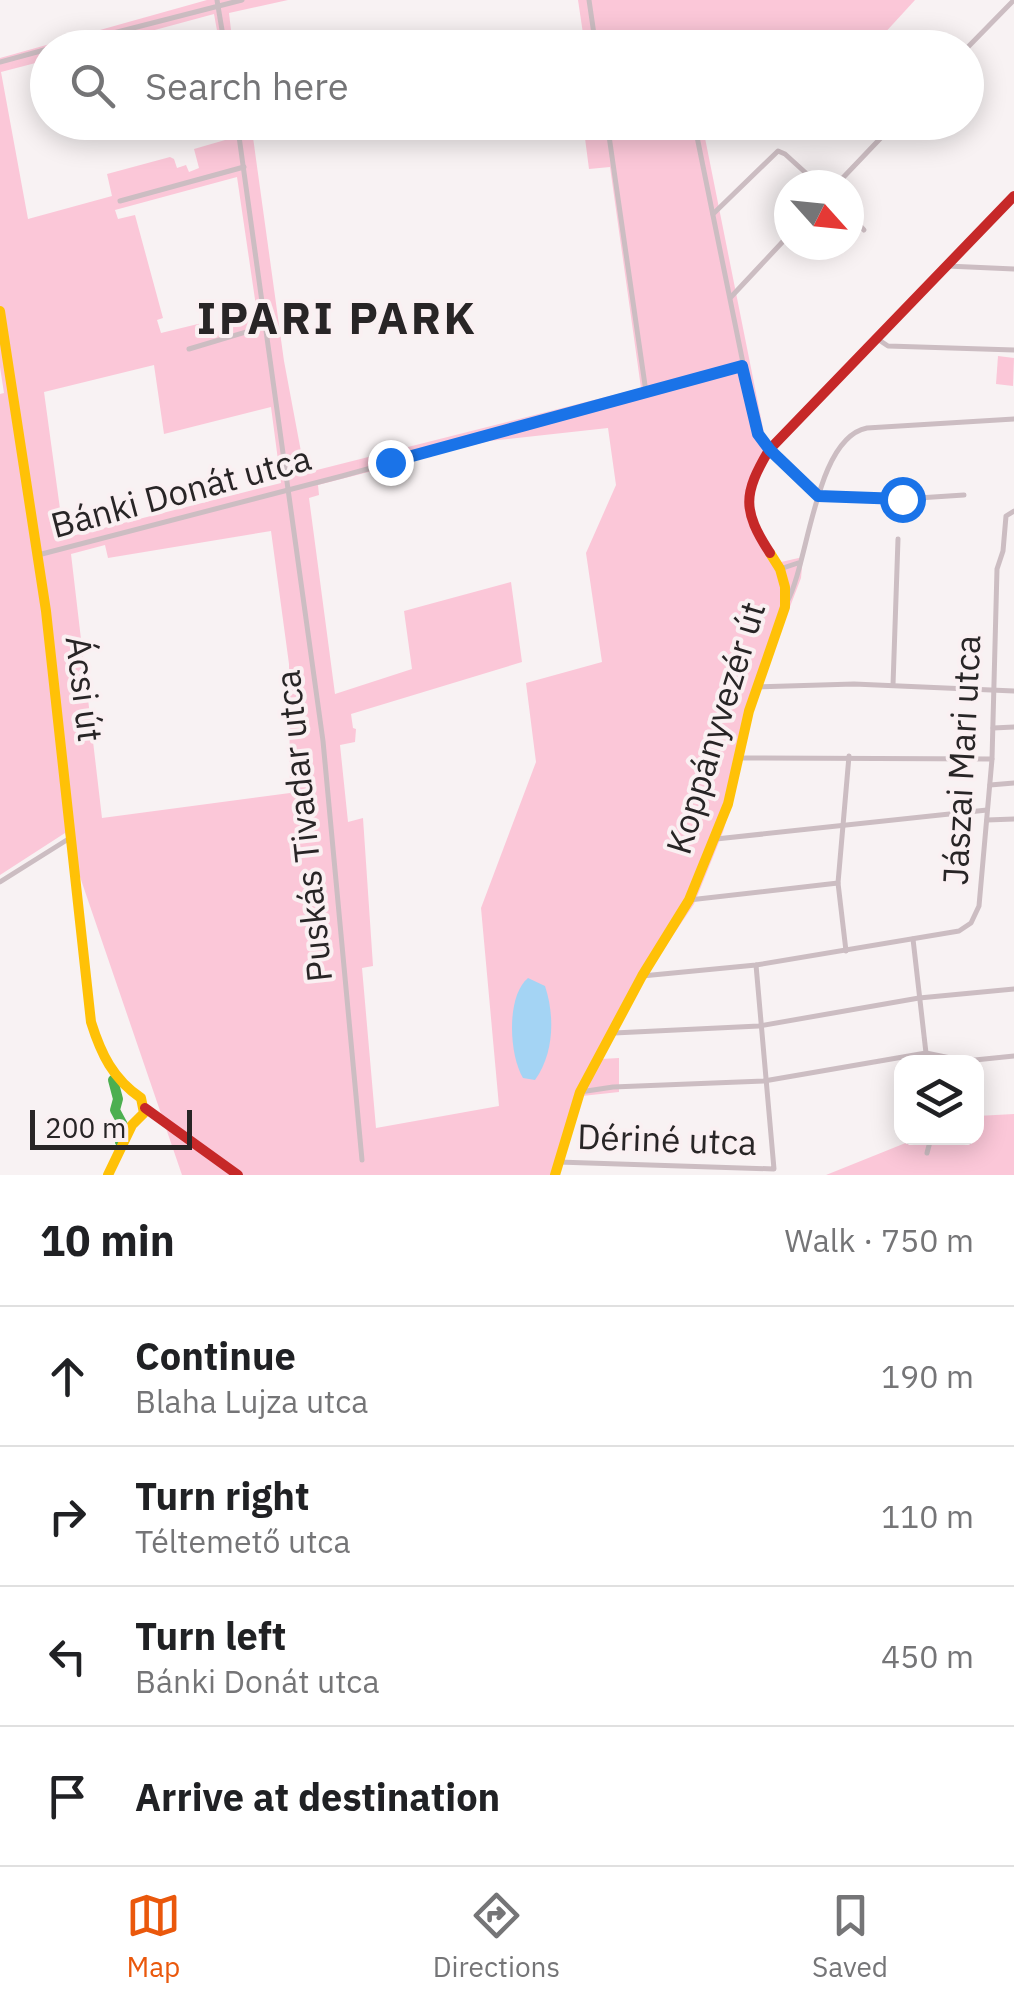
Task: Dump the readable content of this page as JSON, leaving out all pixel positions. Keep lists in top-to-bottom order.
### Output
{
  "streets": {
    "street": [
      "Bánki Donát utca",
      "Ácsi út",
      "Koppányvezér út",
      "Jászai Mari utca",
      "Puskás Tivadar utca",
      "Dériné utca"
    ]
  },
  "crossings": [
    ["Bánki Donát utca", "Ácsi út"],
    ["Bánki Donát utca", "Puskás Tivadar utca"],
    ["Koppányvezér út", "Jászai Mari utca"],
    ["Koppányvezér út", "Dériné utca"]
  ],
  "districts": ["IPARI PARK"],
  "scale_bar": "200 m",
  "north": "bottom right",
  "page": {
    "search": "Search here",
    "scale": "200 m",
    "heading": ["10 min", "Walk · 750 m"],
    "list": [
      ["Continue", "Blaha Lujza utca", "190 m"],
      ["Turn right", "Téltemető utca", "110 m"],
      ["Turn left", "Bánki Donát utca", "450 m"],
      "Arrive at destination"
    ],
    "nav": ["Map", "Directions", "Saved"]
  }
}
